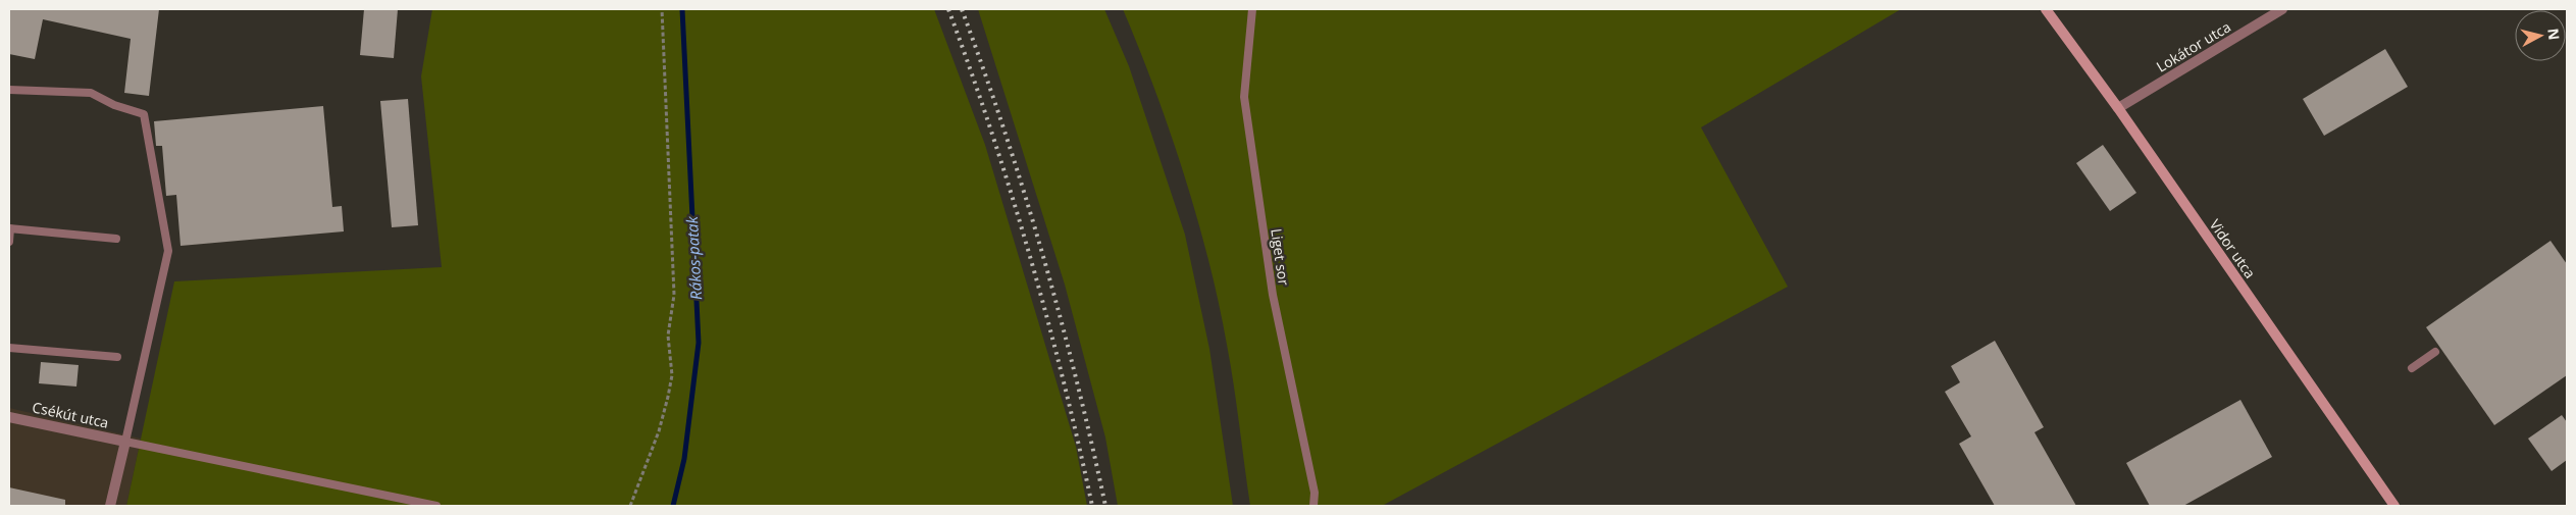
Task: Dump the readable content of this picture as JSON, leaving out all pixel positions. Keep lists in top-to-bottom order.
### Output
{
  "streets": {
    "street": ["Lokátor utca", "Vidor utca", "Csékút utca"],
    "lane": ["Liget sor"]
  },
  "crossings": [
    ["Lokátor utca", "Vidor utca"]
  ],
  "water": ["Rákos-patak"],
  "north": "right"
}
